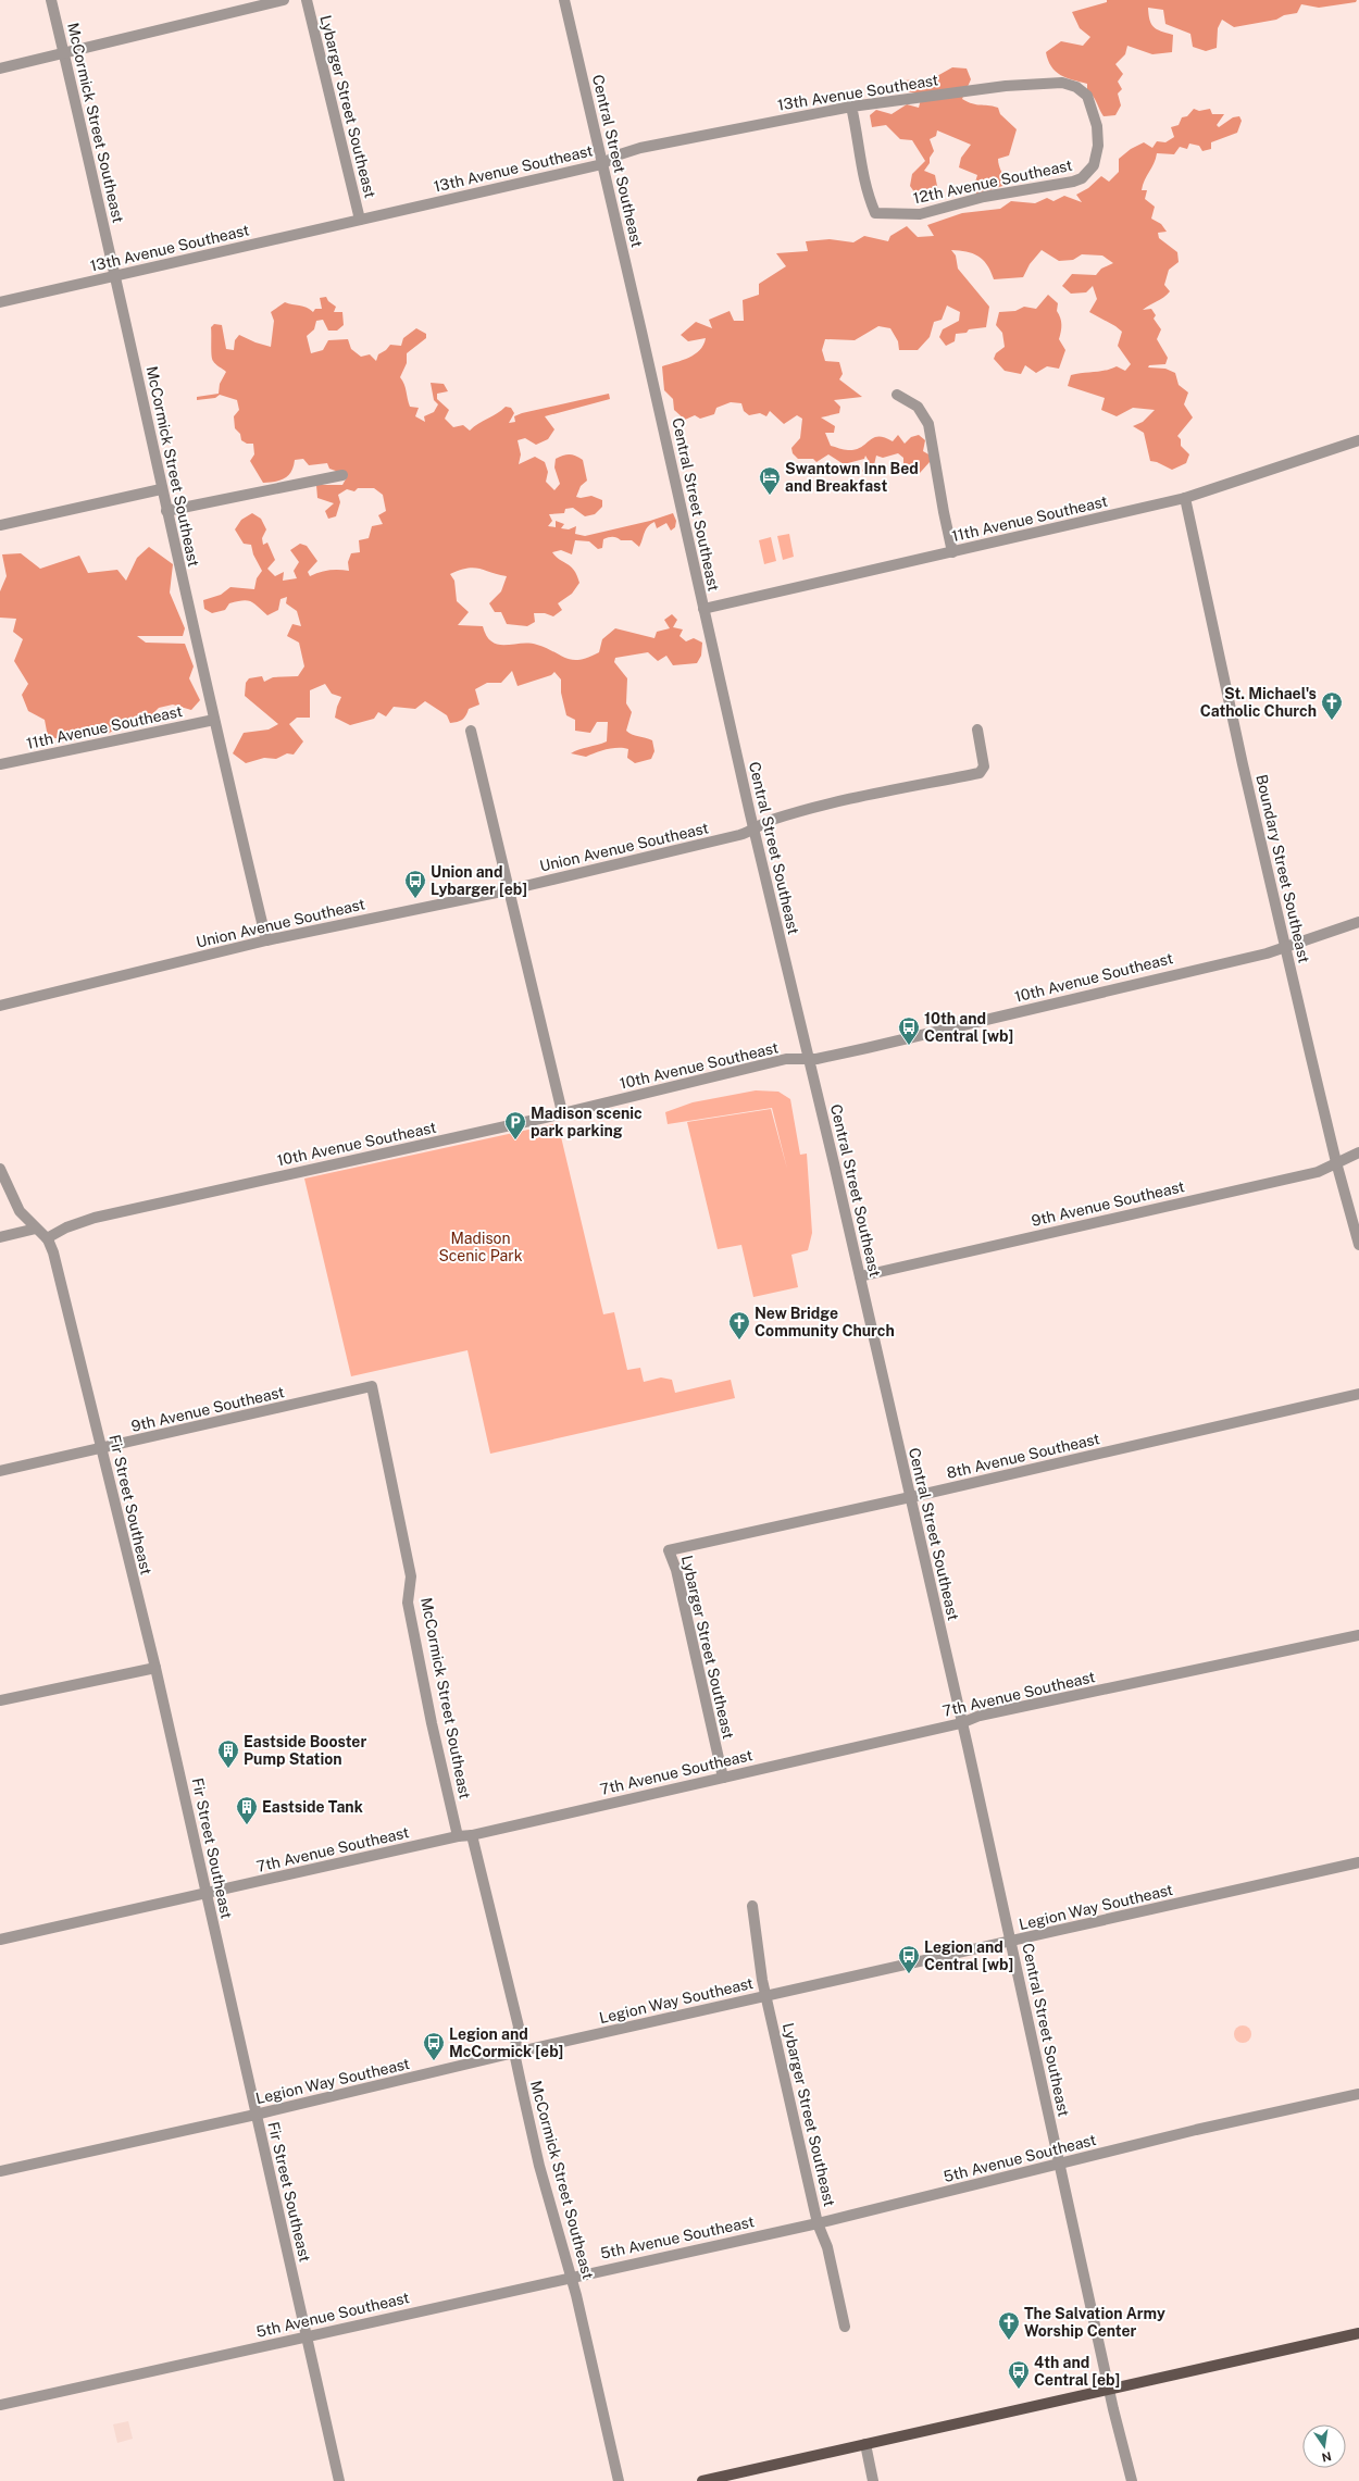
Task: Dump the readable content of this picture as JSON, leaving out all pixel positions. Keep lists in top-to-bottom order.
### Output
{
  "streets": {
    "street": [
      "13th Avenue Southeast",
      "Lybarger Street Southeast",
      "McCormick Street Southeast",
      "Central Street Southeast",
      "12th Avenue Southeast",
      "11th Avenue Southeast",
      "Union Avenue Southeast",
      "Boundary Street Southeast",
      "10th Avenue Southeast",
      "9th Avenue Southeast",
      "8th Avenue Southeast",
      "Fir Street Southeast",
      "7th Avenue Southeast",
      "Legion Way Southeast",
      "5th Avenue Southeast"
    ]
  },
  "crossings": [
    ["13th Avenue Southeast", "Lybarger Street Southeast"],
    ["13th Avenue Southeast", "McCormick Street Southeast"],
    ["13th Avenue Southeast", "Central Street Southeast"],
    ["13th Avenue Southeast", "12th Avenue Southeast"],
    ["Lybarger Street Southeast", "8th Avenue Southeast"],
    ["Lybarger Street Southeast", "7th Avenue Southeast"],
    ["Lybarger Street Southeast", "Legion Way Southeast"],
    ["Lybarger Street Southeast", "5th Avenue Southeast"],
    ["McCormick Street Southeast", "11th Avenue Southeast"],
    ["McCormick Street Southeast", "Union Avenue Southeast"],
    ["McCormick Street Southeast", "9th Avenue Southeast"],
    ["McCormick Street Southeast", "7th Avenue Southeast"],
    ["McCormick Street Southeast", "Legion Way Southeast"],
    ["McCormick Street Southeast", "5th Avenue Southeast"],
    ["Central Street Southeast", "11th Avenue Southeast"],
    ["Central Street Southeast", "Union Avenue Southeast"],
    ["Central Street Southeast", "10th Avenue Southeast"],
    ["Central Street Southeast", "9th Avenue Southeast"],
    ["Central Street Southeast", "8th Avenue Southeast"],
    ["Central Street Southeast", "7th Avenue Southeast"],
    ["Central Street Southeast", "Legion Way Southeast"],
    ["Central Street Southeast", "5th Avenue Southeast"],
    ["11th Avenue Southeast", "Boundary Street Southeast"],
    ["Boundary Street Southeast", "10th Avenue Southeast"],
    ["Boundary Street Southeast", "9th Avenue Southeast"],
    ["10th Avenue Southeast", "Fir Street Southeast"],
    ["9th Avenue Southeast", "Fir Street Southeast"],
    ["Fir Street Southeast", "7th Avenue Southeast"],
    ["Fir Street Southeast", "Legion Way Southeast"],
    ["Fir Street Southeast", "5th Avenue Southeast"]
  ],
  "parks": ["Madison Scenic Park"],
  "places": {
    "hotel": ["Swantown Inn Bed and Breakfast"],
    "church": ["St. Michael's Catholic Church", "New Bridge Community Church", "The Salvation Army Worship Center"],
    "bus stop": [
      "Union and Lybarger [eb]",
      "10th and Central [wb]",
      "Legion and Central [wb]",
      "Legion and McCormick [eb]",
      "4th and Central [eb]"
    ],
    "parking": ["Madison scenic park parking"],
    "building": ["Eastside Booster Pump Station", "Eastside Tank"]
  },
  "north": "bottom"
}
